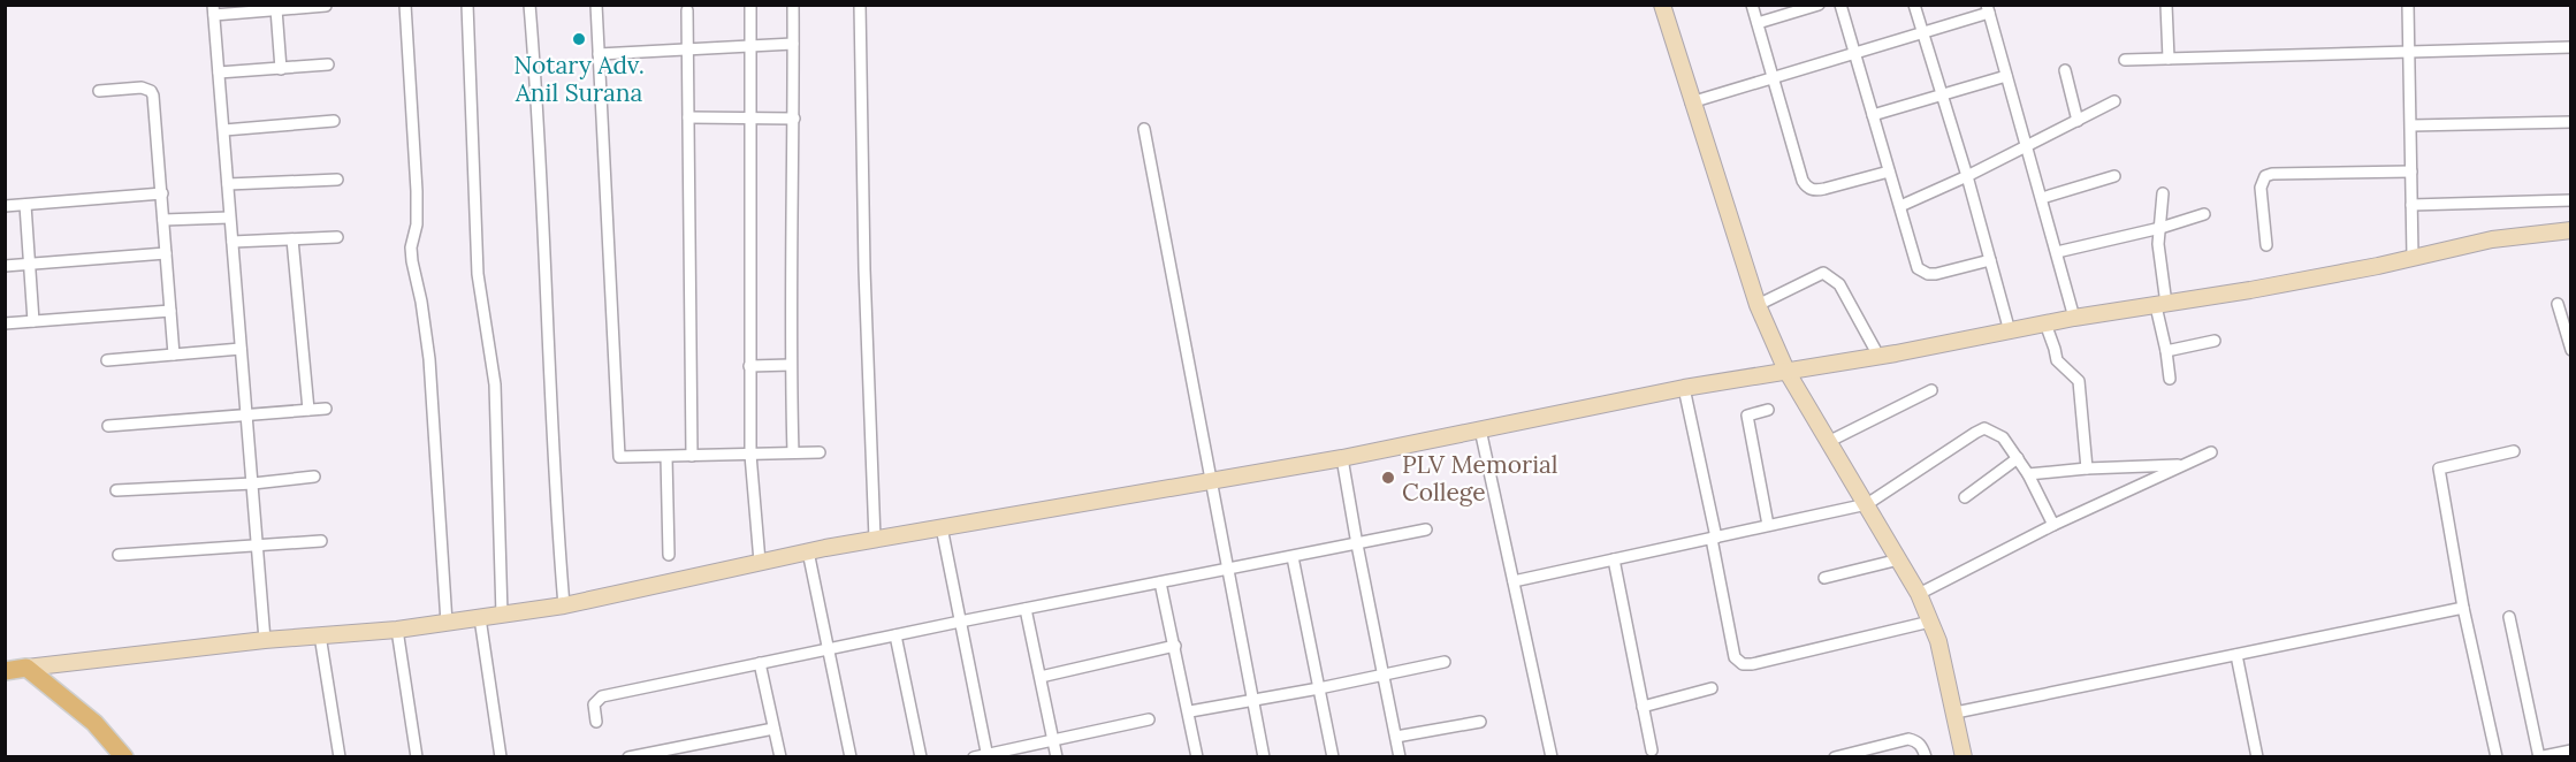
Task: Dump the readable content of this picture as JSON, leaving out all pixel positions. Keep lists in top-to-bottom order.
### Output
{
  "places": ["Notary Adv. Anil Surana", "PLV Memorial College"]
}
